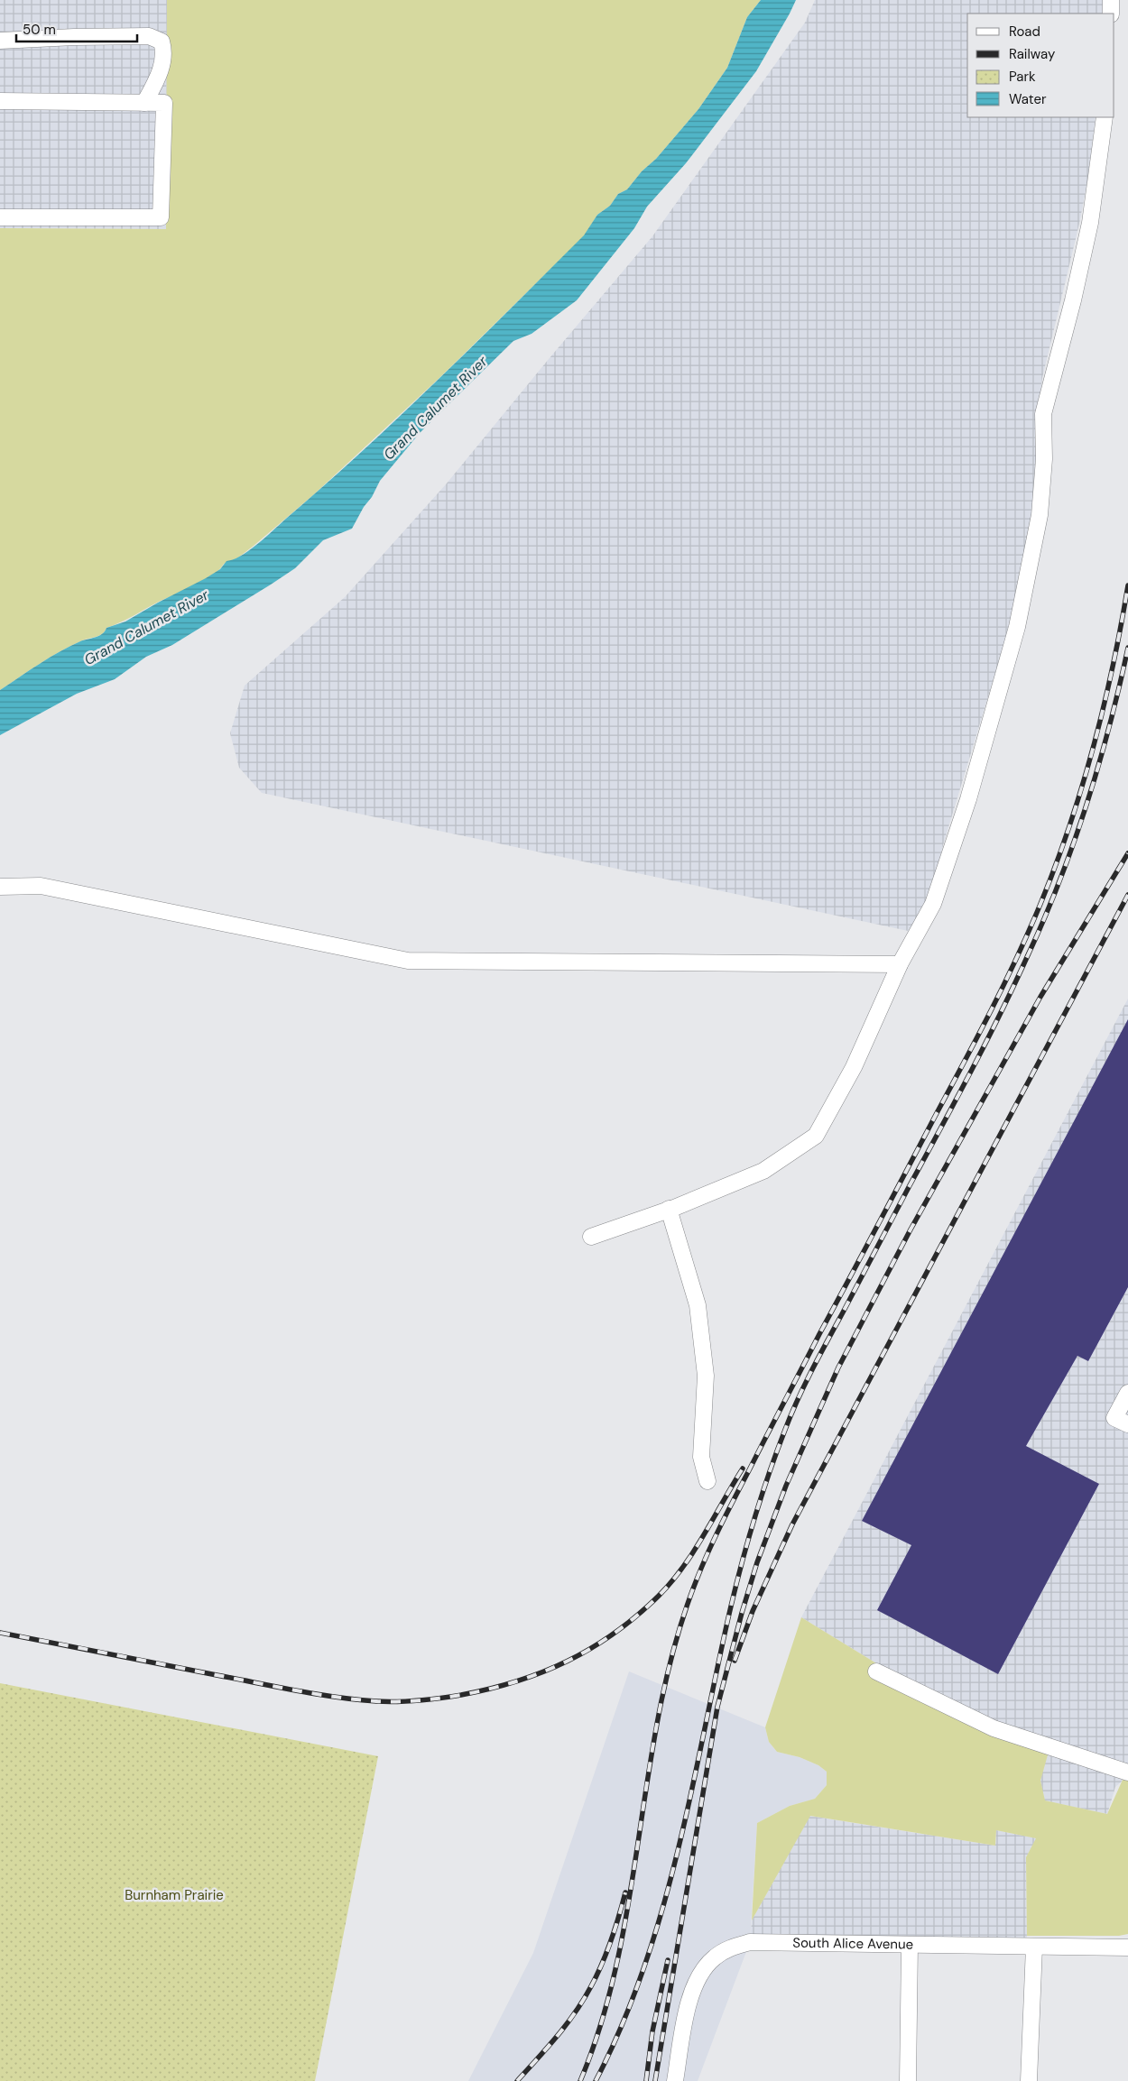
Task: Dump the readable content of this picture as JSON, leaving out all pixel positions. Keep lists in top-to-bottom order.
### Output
{
  "streets": {
    "street": ["South Alice Avenue"]
  },
  "water": ["Grand Calumet River"],
  "parks": ["Burnham Prairie"],
  "legend": [
    "Road",
    "Railway",
    "Park",
    "Water"
  ],
  "scale_bar": "50 m"
}
